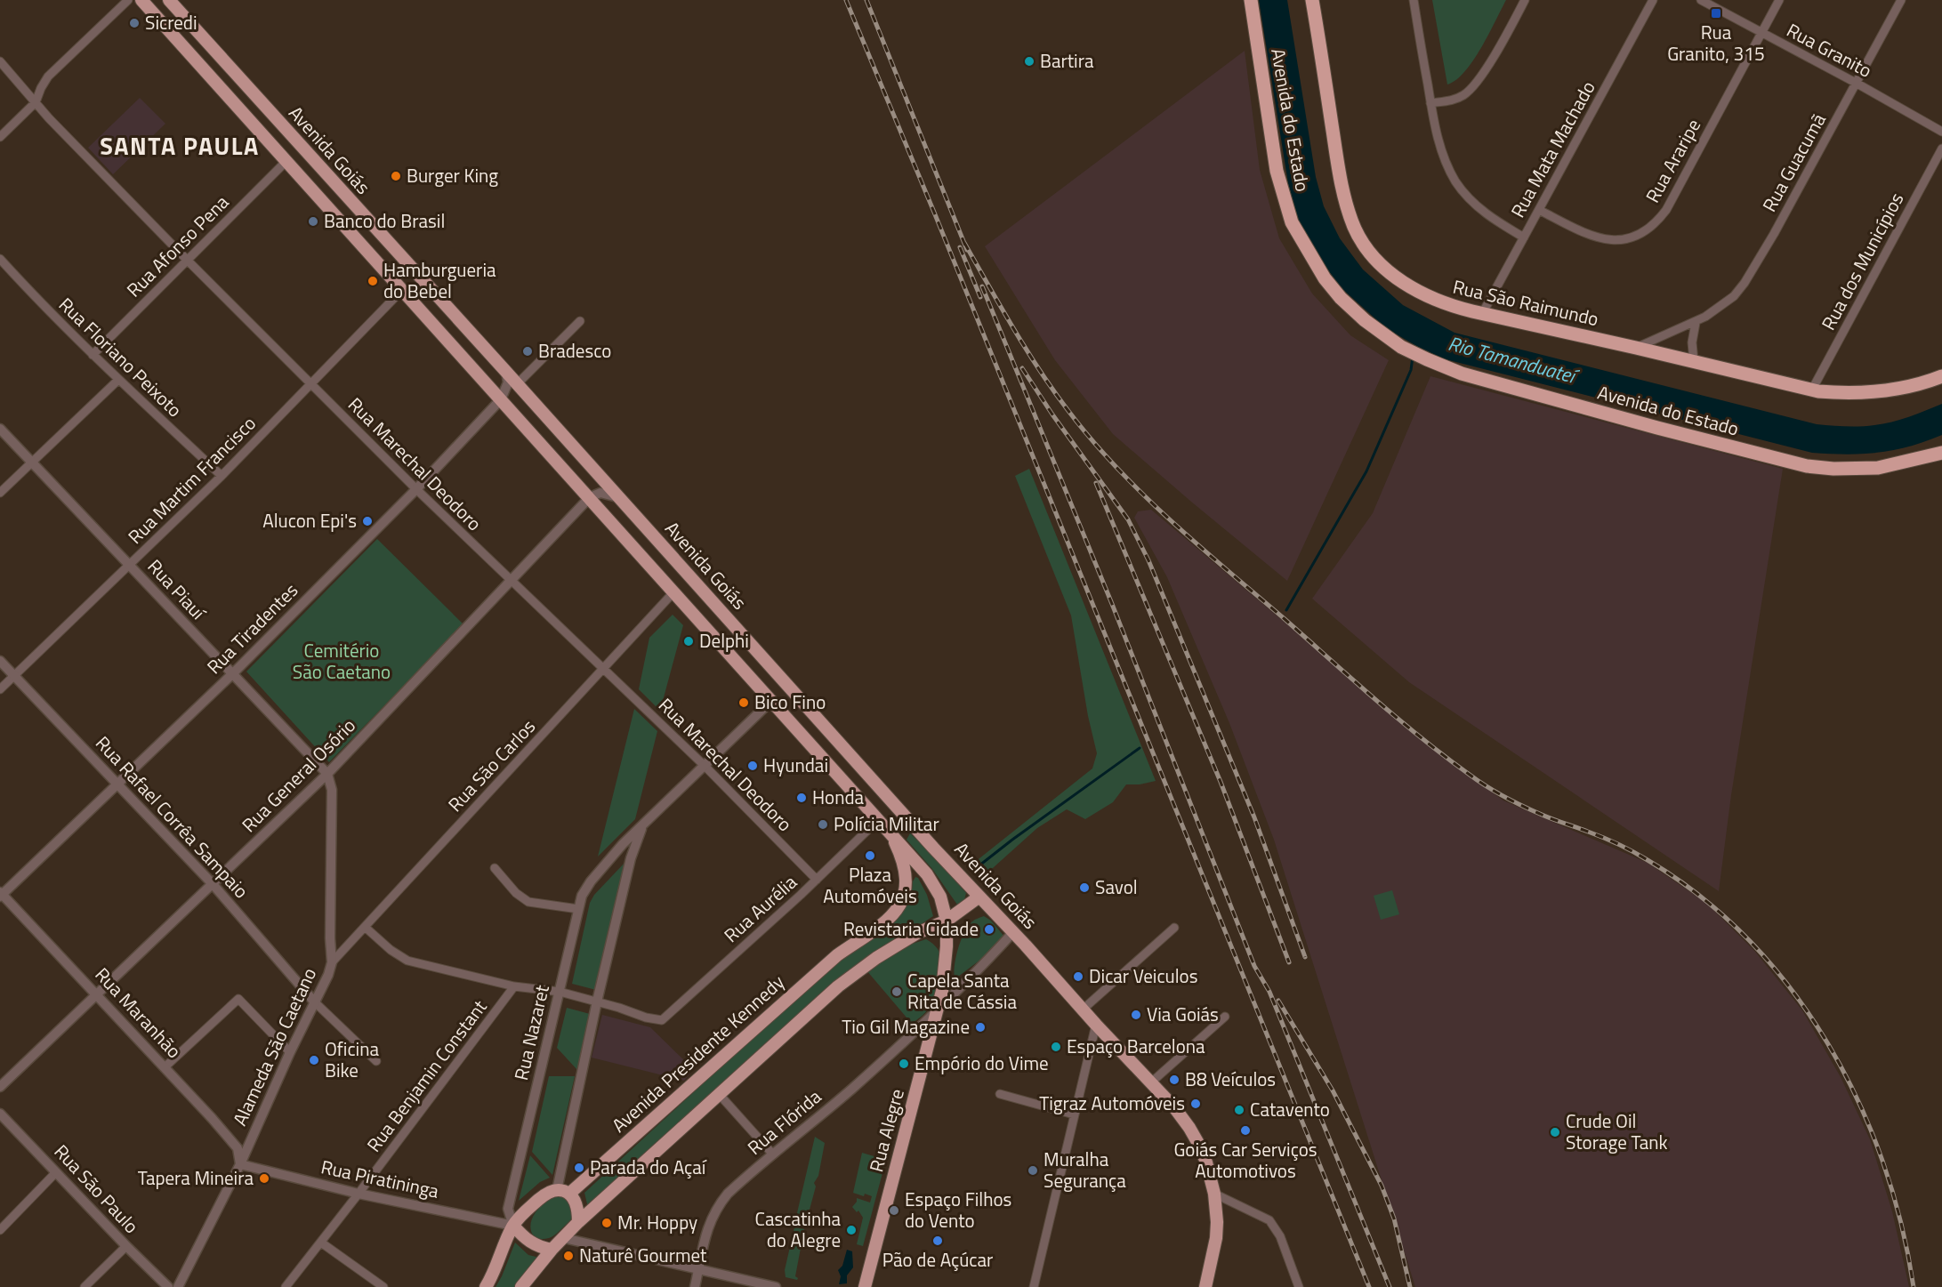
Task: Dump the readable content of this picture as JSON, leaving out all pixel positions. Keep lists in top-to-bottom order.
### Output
{
  "streets": {
    "highway": ["Avenida do Estado", "Rua São Raimundo"],
    "main road": ["Avenida Goiás", "Avenida Presidente Kennedy", "Rua Alegre"],
    "street": [
      "Rua Granito",
      "Rua Mata Machado",
      "Rua Araripe",
      "Rua Guacumã",
      "Rua Afonso Pena",
      "Rua dos Municípios",
      "Rua Floriano Peixoto",
      "Rua Marechal Deodoro",
      "Rua Martim Francisco",
      "Rua Piauí",
      "Rua Tiradentes",
      "Rua São Carlos",
      "Rua General Osório",
      "Rua Rafael Corrêa Sampaio",
      "Rua Aurélia",
      "Rua Maranhão",
      "Rua Nazaret",
      "Alameda São Caetano",
      "Rua Benjamin Constant",
      "Rua Flórida",
      "Rua Piratininga",
      "Rua São Paulo"
    ]
  },
  "crossings": [
    ["Rua Granito", "Rua Araripe"],
    ["Rua Granito", "Rua Guacumã"],
    ["Rua Mata Machado", "Rua Araripe"],
    ["Rua Mata Machado", "Rua São Raimundo"],
    ["Avenida Goiás", "Rua Afonso Pena"],
    ["Avenida Goiás", "Rua Martim Francisco"],
    ["Avenida Goiás", "Rua Tiradentes"],
    ["Avenida Goiás", "Rua São Carlos"],
    ["Avenida Goiás", "Rua General Osório"],
    ["Avenida Goiás", "Rua Aurélia"],
    ["Avenida Goiás", "Rua Nazaret"],
    ["Avenida Goiás", "Avenida Presidente Kennedy"],
    ["Avenida Goiás", "Rua Flórida"],
    ["Avenida Goiás", "Rua Alegre"],
    ["Rua Guacumã", "Rua São Raimundo"],
    ["Rua Afonso Pena", "Rua Floriano Peixoto"],
    ["Rua Afonso Pena", "Rua Marechal Deodoro"],
    ["Rua dos Municípios", "Rua São Raimundo"],
    ["Rua Floriano Peixoto", "Rua Martim Francisco"],
    ["Rua Marechal Deodoro", "Rua Martim Francisco"],
    ["Rua Marechal Deodoro", "Rua Tiradentes"],
    ["Rua Marechal Deodoro", "Rua São Carlos"],
    ["Rua Marechal Deodoro", "Rua General Osório"],
    ["Rua Marechal Deodoro", "Rua Aurélia"],
    ["Rua Marechal Deodoro", "Rua Nazaret"],
    ["Rua Martim Francisco", "Rua Piauí"],
    ["Rua Martim Francisco", "Rua Rafael Corrêa Sampaio"],
    ["Rua Piauí", "Rua Tiradentes"],
    ["Rua Piauí", "Rua General Osório"],
    ["Rua Piauí", "Alameda São Caetano"],
    ["Rua Tiradentes", "Rua Rafael Corrêa Sampaio"],
    ["Rua Tiradentes", "Rua Maranhão"],
    ["Rua São Carlos", "Alameda São Caetano"],
    ["Rua General Osório", "Rua Rafael Corrêa Sampaio"],
    ["Rua General Osório", "Rua Maranhão"],
    ["Rua General Osório", "Alameda São Caetano"],
    ["Rua Rafael Corrêa Sampaio", "Alameda São Caetano"],
    ["Rua Maranhão", "Alameda São Caetano"],
    ["Rua Maranhão", "Rua Piratininga"],
    ["Rua Nazaret", "Avenida Presidente Kennedy"],
    ["Rua Nazaret", "Rua Piratininga"],
    ["Alameda São Caetano", "Rua Piratininga"],
    ["Avenida Presidente Kennedy", "Rua Piratininga"],
    ["Rua Benjamin Constant", "Rua Piratininga"],
    ["Rua Flórida", "Rua Alegre"]
  ],
  "districts": ["SANTA PAULA"],
  "water": ["Rio Tamanduateí"],
  "parks": ["Cemitério São Caetano"],
  "places": {
    "transit": ["Rua Granito, 315"],
    "other": [
      "Sicredi",
      "Bartira",
      "Burger King",
      "Banco do Brasil",
      "Hamburgueria do Bebel",
      "Bradesco",
      "Alucon Epi's",
      "Delphi",
      "Bico Fino",
      "Hyundai",
      "Honda",
      "Polícia Militar",
      "Plaza Automóveis",
      "Savol",
      "Revistaria Cidade",
      "Dicar Veiculos",
      "Capela Santa Rita de Cássia",
      "Via Goiás",
      "Tio Gil Magazine",
      "Espaço Barcelona",
      "Oficina Bike",
      "Empório do Vime",
      "B8 Veículos",
      "Tigraz Automóveis",
      "Catavento",
      "Goiás Car Serviços Automotivos",
      "Crude Oil Storage Tank",
      "Parada do Açaí",
      "Muralha Segurança",
      "Tapera Mineira",
      "Espaço Filhos do Vento",
      "Mr. Hoppy",
      "Cascatinha do Alegre",
      "Pão de Açúcar",
      "Naturê Gourmet"
    ]
  }
}
